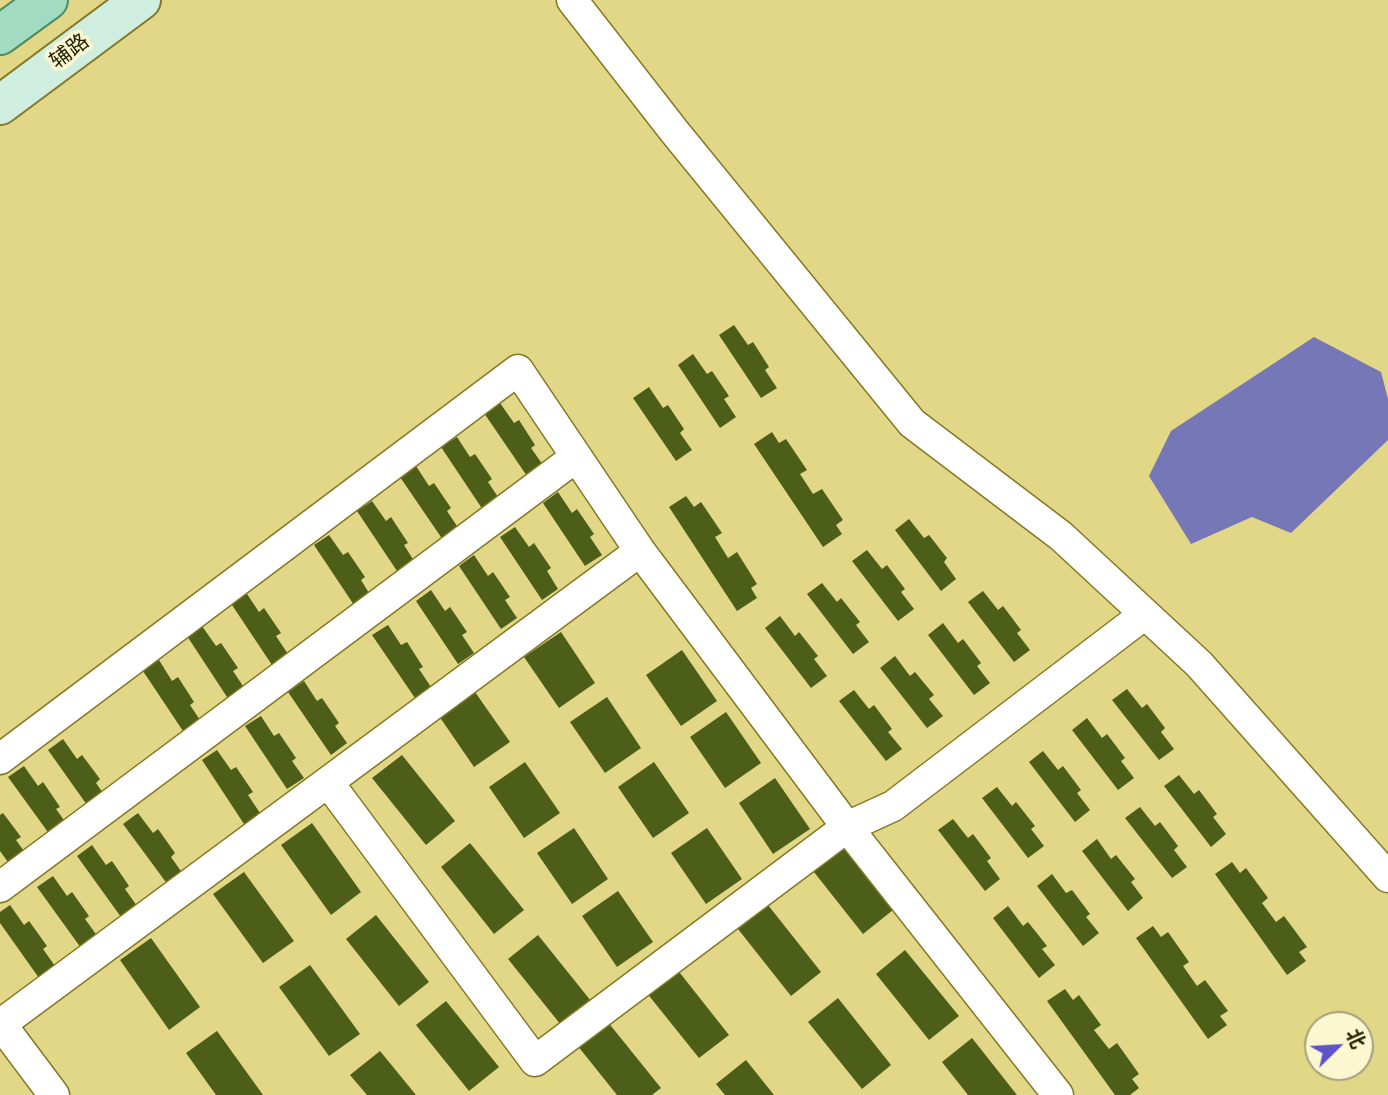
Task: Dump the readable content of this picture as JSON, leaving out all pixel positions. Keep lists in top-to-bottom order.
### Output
{
  "streets": {
    "street": ["辅路"]
  },
  "north": "top right"
}
